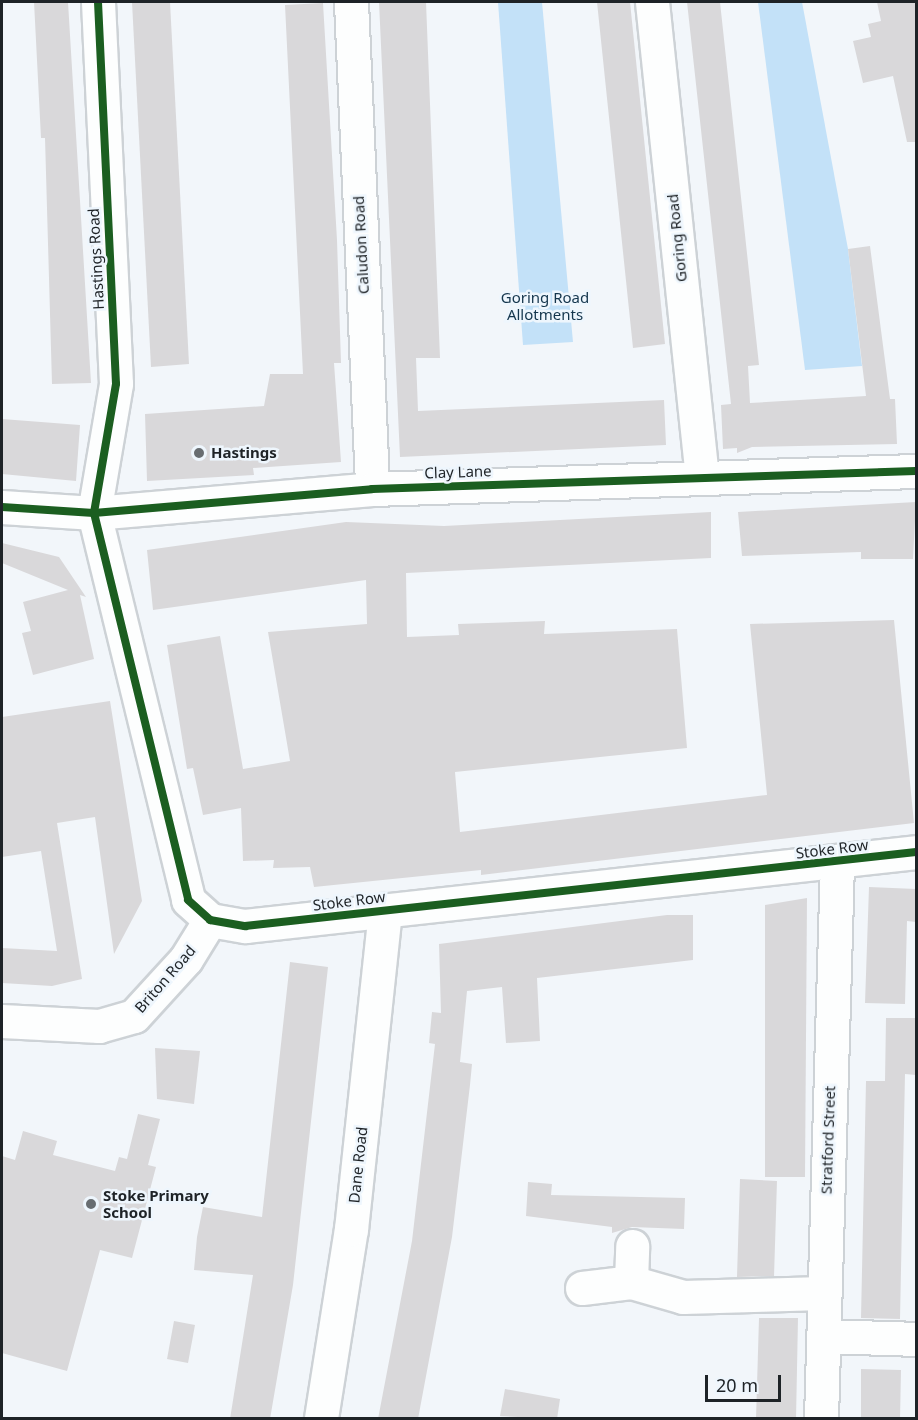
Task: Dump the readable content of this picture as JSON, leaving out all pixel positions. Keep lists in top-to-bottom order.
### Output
{
  "streets": {
    "street": [
      "Goring Road",
      "Caludon Road",
      "Hastings Road",
      "Clay Lane",
      "Stoke Row",
      "Briton Road",
      "Stratford Street",
      "Dane Road"
    ]
  },
  "crossings": [
    ["Goring Road", "Clay Lane"],
    ["Caludon Road", "Clay Lane"],
    ["Hastings Road", "Clay Lane"],
    ["Stoke Row", "Briton Road"],
    ["Stoke Row", "Stratford Street"],
    ["Stoke Row", "Dane Road"]
  ],
  "parks": ["Goring Road Allotments"],
  "places": ["Hastings", "Stoke Primary School"],
  "scale_bar": "20 m"
}
